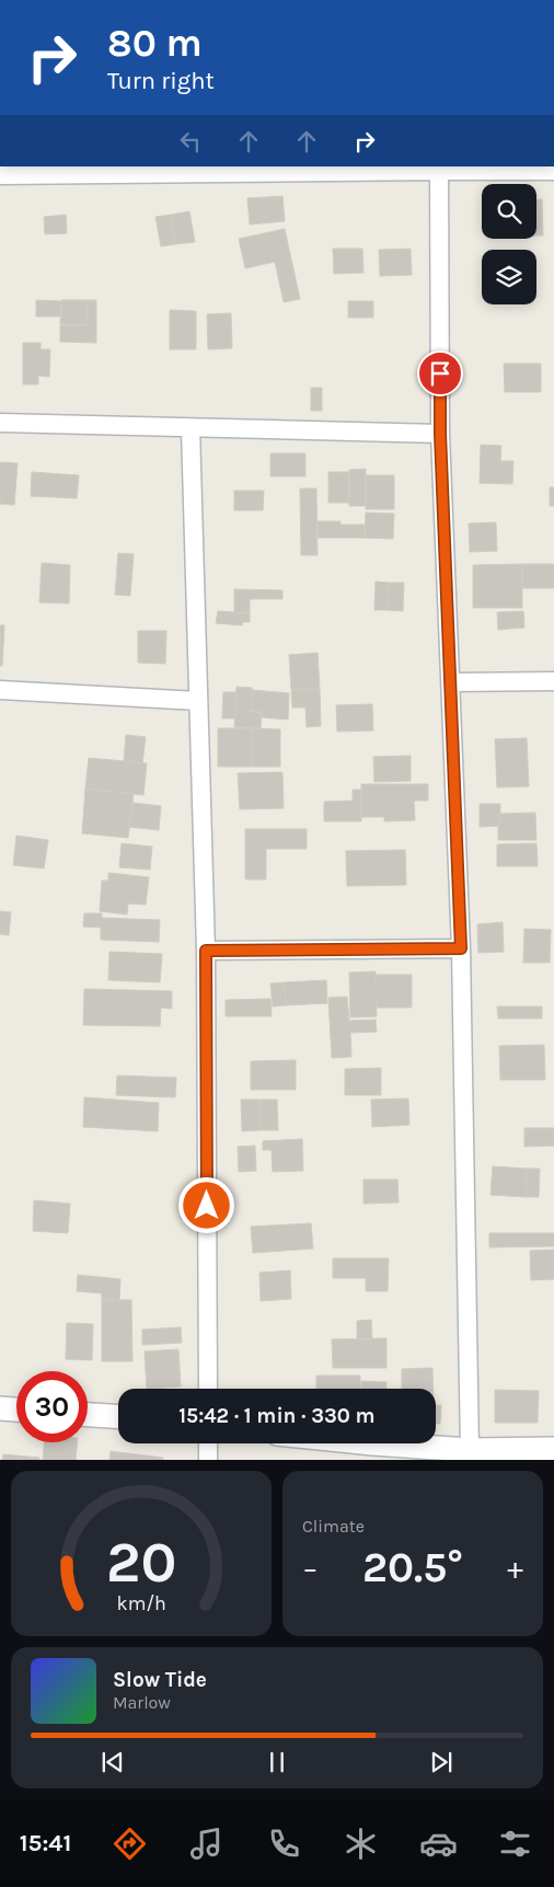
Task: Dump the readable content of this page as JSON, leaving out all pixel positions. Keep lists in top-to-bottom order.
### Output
{
  "page": {
    "turn": ["80 m", "Turn right"],
    "limit": "30",
    "trip": "15:42 · 1 min · 330 m",
    "tile": "Climate",
    "heat": ["−", "20.5°", "+"],
    "song": ["Slow Tide", "Marlow"],
    "tabs": "15:41",
    "gauge": ["20", "km/h"]
  }
}
